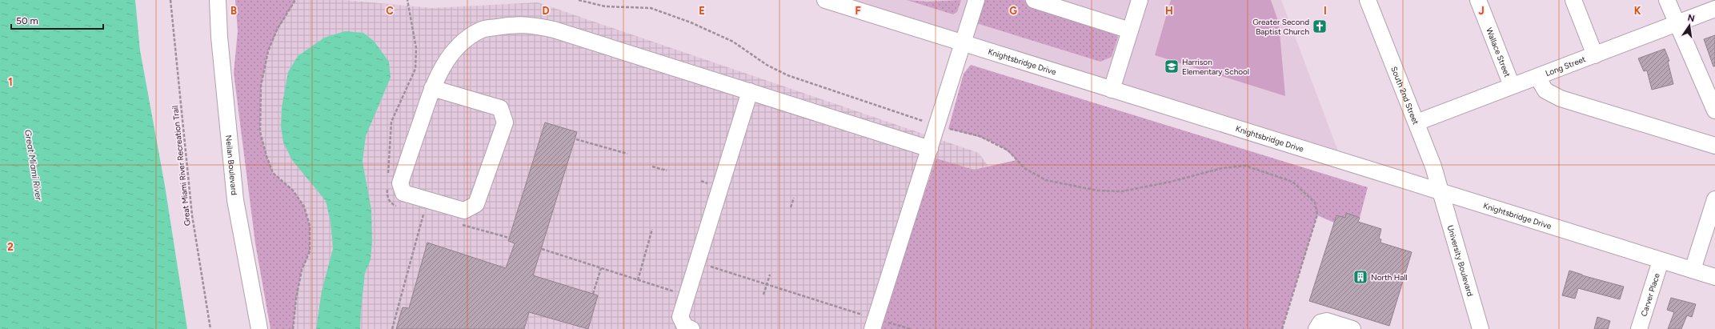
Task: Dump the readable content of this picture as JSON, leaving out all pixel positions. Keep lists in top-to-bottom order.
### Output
{
  "streets": {
    "street": [
      "Wallace Street",
      "Knightsbridge Drive",
      "Long Street",
      "South 2nd Street",
      "Neilan Boulevard",
      "University Boulevard",
      "Carver Place"
    ],
    "path": ["Great Miami River Recreation Trail"]
  },
  "crossings": [
    ["Wallace Street", "Long Street"],
    ["Knightsbridge Drive", "South 2nd Street"],
    ["Knightsbridge Drive", "University Boulevard"],
    ["Knightsbridge Drive", "Carver Place"],
    ["Long Street", "South 2nd Street"],
    ["South 2nd Street", "University Boulevard"]
  ],
  "water": ["Great Miami River"],
  "places": {
    "church": ["Greater Second Baptist Church"],
    "school or university": ["Harrison Elementary School"],
    "building": ["North Hall"]
  },
  "scale_bar": "50 m",
  "north": "top",
  "grid": {
    "columns": [
      "B",
      "C",
      "D",
      "E",
      "F",
      "G",
      "H",
      "I",
      "J",
      "K"
    ],
    "rows": ["1", "2"]
  }
}
